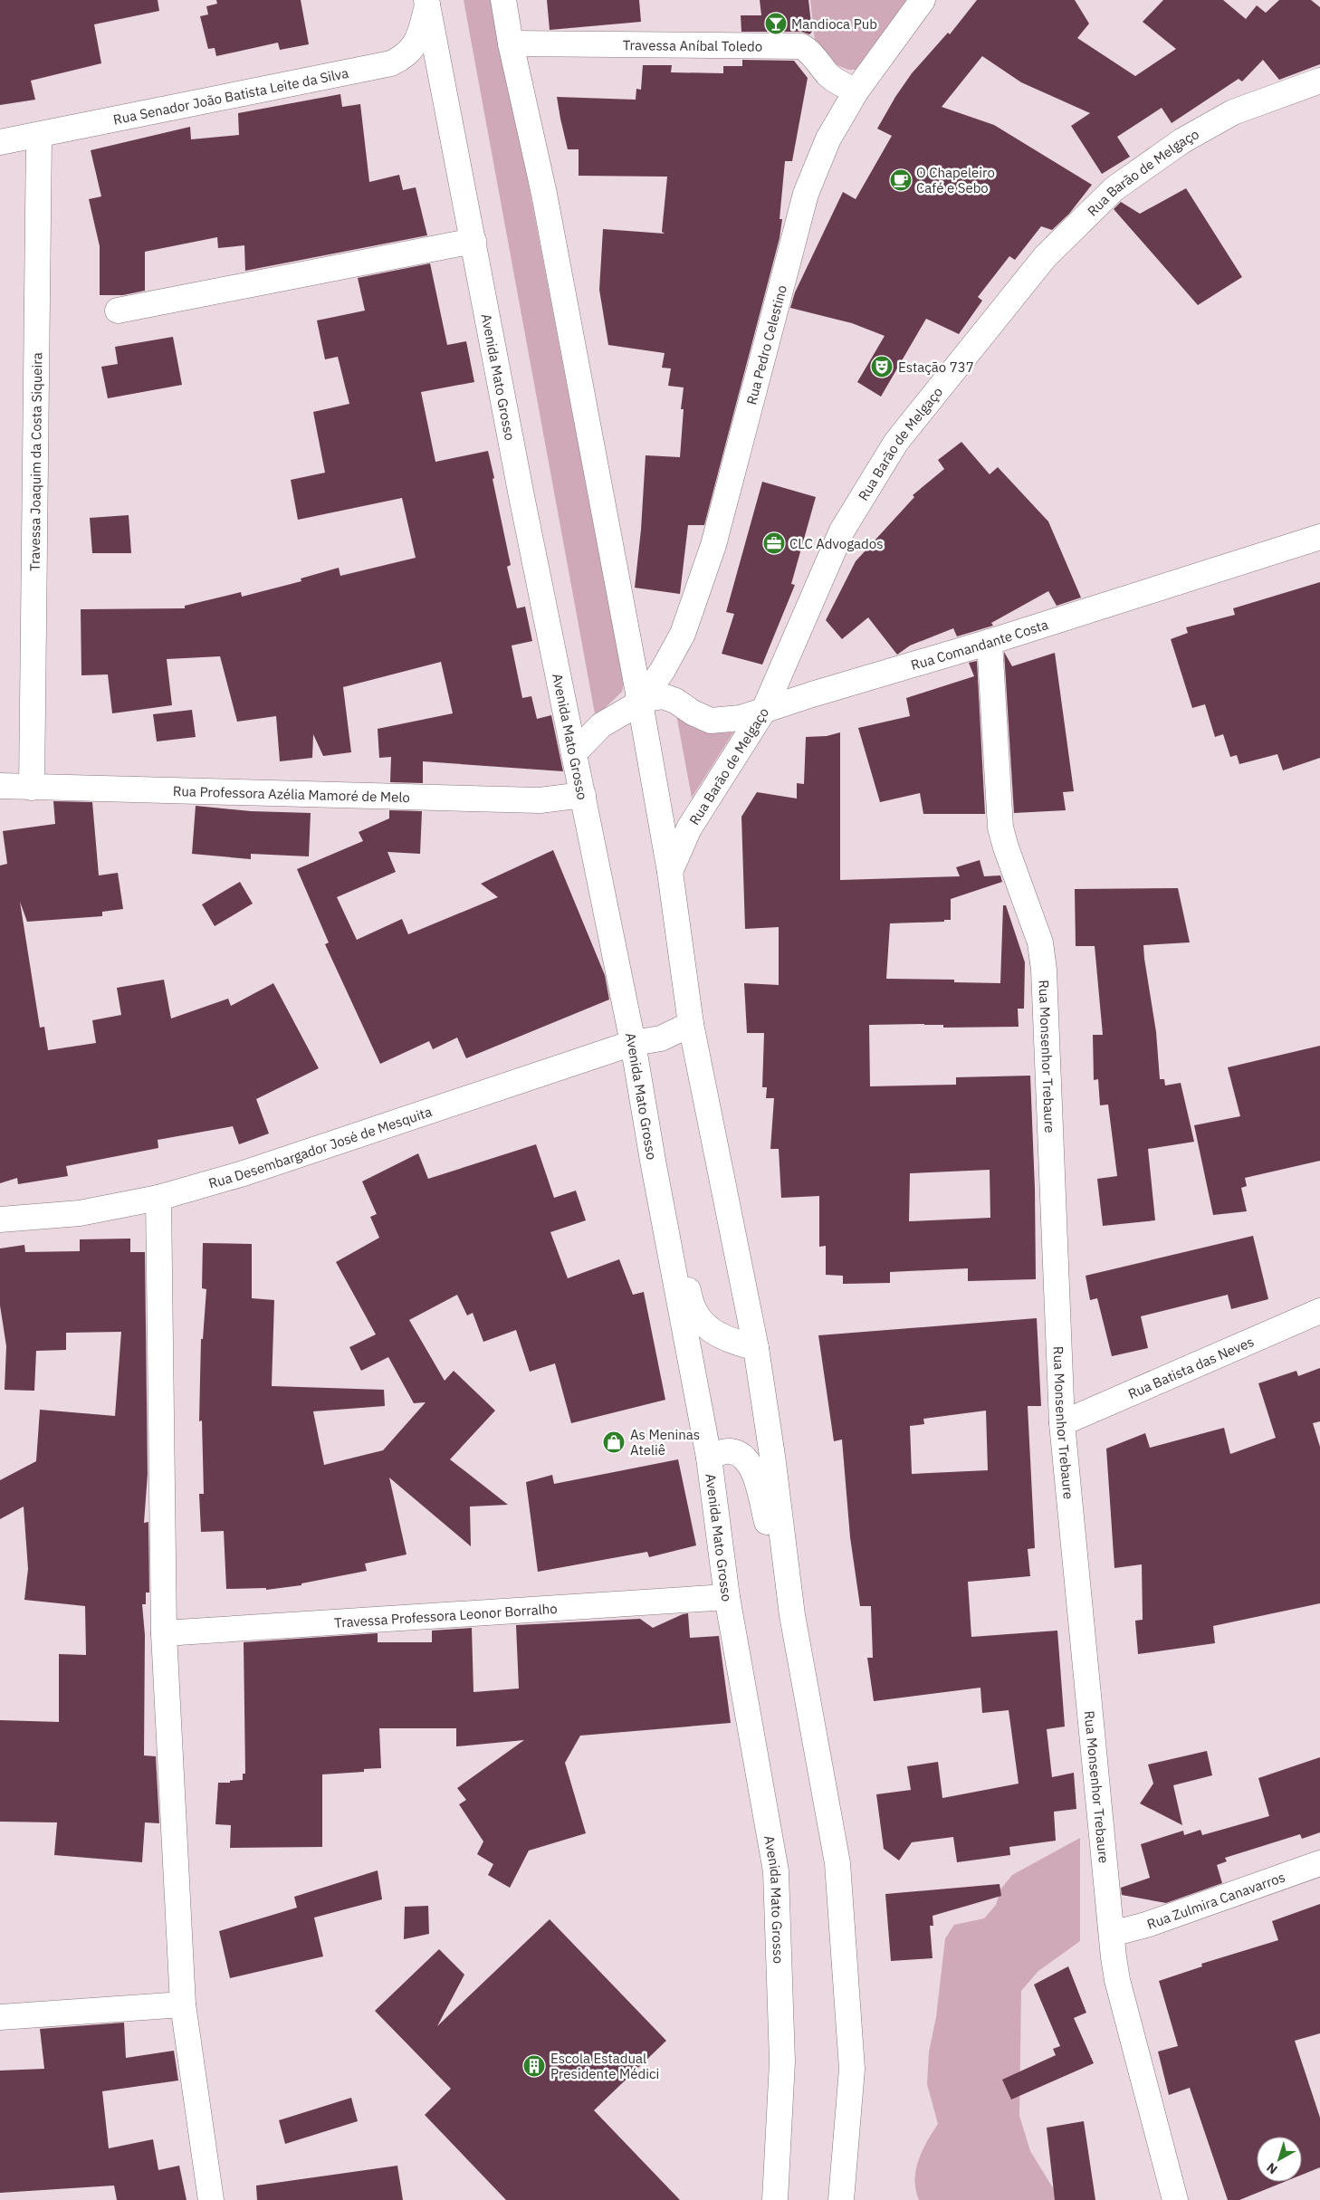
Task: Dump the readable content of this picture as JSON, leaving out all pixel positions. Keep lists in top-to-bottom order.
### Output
{
  "streets": {
    "street": [
      "Travessa Aníbal Toledo",
      "Rua Senador João Batista Leite da Silva",
      "Rua Barão de Melgaço",
      "Rua Pedro Celestino",
      "Avenida Mato Grosso",
      "Travessa Joaquim da Costa Siqueira",
      "Rua Comandante Costa",
      "Rua Professora Azélia Mamoré de Melo",
      "Rua Monsenhor Trebaure",
      "Rua Desembargador José de Mesquita",
      "Rua Batista das Neves",
      "Travessa Professora Leonor Borralho",
      "Rua Zulmira Canavarros"
    ]
  },
  "crossings": [
    ["Travessa Aníbal Toledo", "Rua Pedro Celestino"],
    ["Rua Senador João Batista Leite da Silva", "Avenida Mato Grosso"],
    ["Rua Senador João Batista Leite da Silva", "Travessa Joaquim da Costa Siqueira"],
    ["Rua Barão de Melgaço", "Rua Comandante Costa"],
    ["Rua Pedro Celestino", "Rua Comandante Costa"],
    ["Avenida Mato Grosso", "Rua Professora Azélia Mamoré de Melo"],
    ["Avenida Mato Grosso", "Rua Desembargador José de Mesquita"],
    ["Avenida Mato Grosso", "Travessa Professora Leonor Borralho"],
    ["Travessa Joaquim da Costa Siqueira", "Rua Professora Azélia Mamoré de Melo"],
    ["Rua Comandante Costa", "Rua Monsenhor Trebaure"],
    ["Rua Monsenhor Trebaure", "Rua Batista das Neves"],
    ["Rua Monsenhor Trebaure", "Rua Zulmira Canavarros"]
  ],
  "places": {
    "bar": ["Mandioca Pub"],
    "cafe": ["O Chapeleiro Café e Sebo"],
    "theatre": ["Estação 737"],
    "office": ["CLC Advogados"],
    "shop": ["As Meninas Ateliê"],
    "building": ["Escola Estadual Presidente Médici"]
  },
  "north": "bottom left"
}
